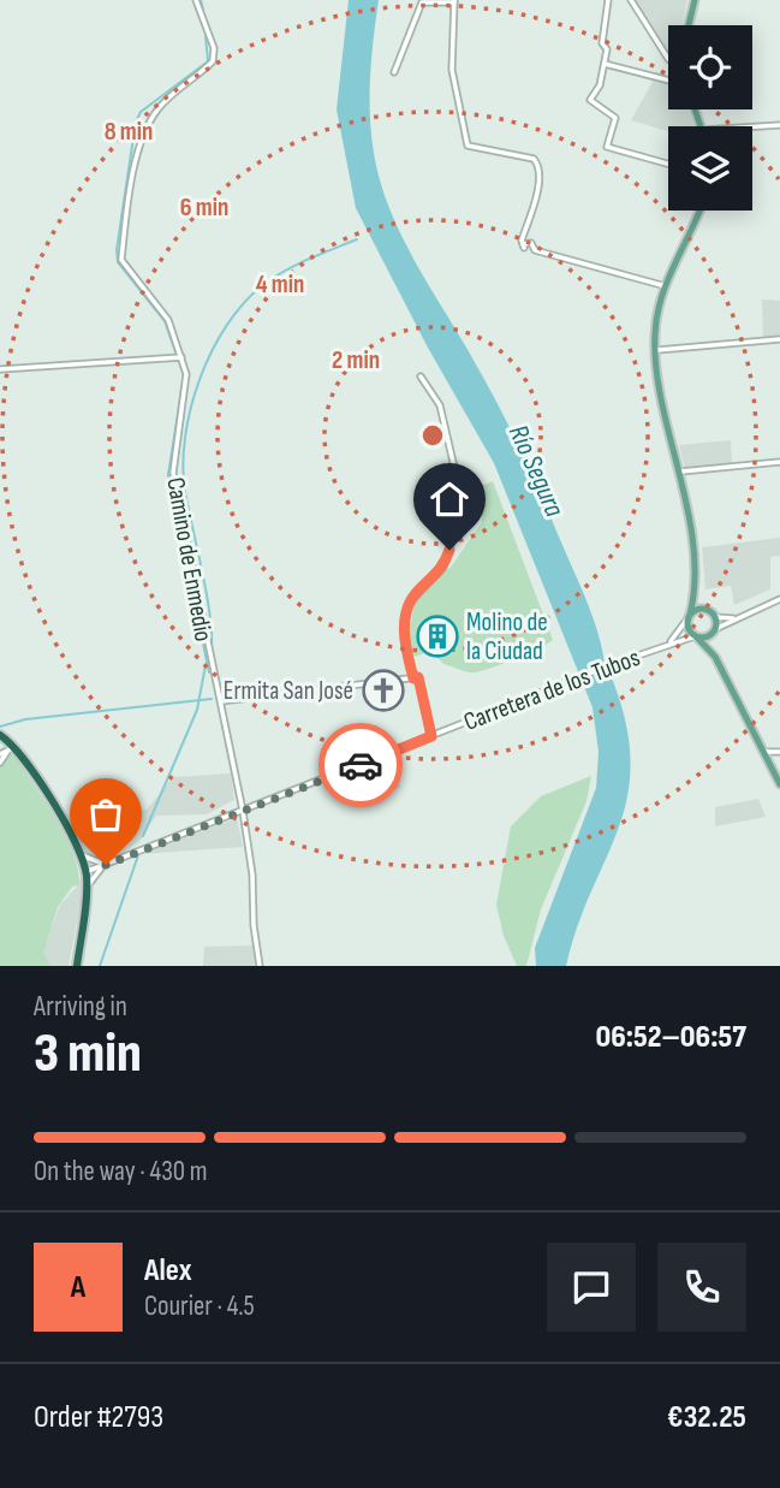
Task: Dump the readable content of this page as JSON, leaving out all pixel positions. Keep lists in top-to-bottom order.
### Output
{
  "streets": {
    "street": ["Camino de Enmedio", "Carretera de los Tubos"]
  },
  "crossings": [
    ["Camino de Enmedio", "Carretera de los Tubos"]
  ],
  "water": ["Río Segura"],
  "places": {
    "building": ["Molino de la Ciudad"],
    "church": ["Ermita San José"]
  },
  "page": {
    "heading": ["3 min", "Arriving in", "06:52–06:57"],
    "panel": [
      "Alex",
      "Courier · 4.5",
      "Order #2793",
      "€32.25"
    ],
    "bar": "On the way · 430 m",
    "round": "A"
  },
  "rings": [
    "8 min",
    "6 min",
    "4 min",
    "2 min"
  ]
}
